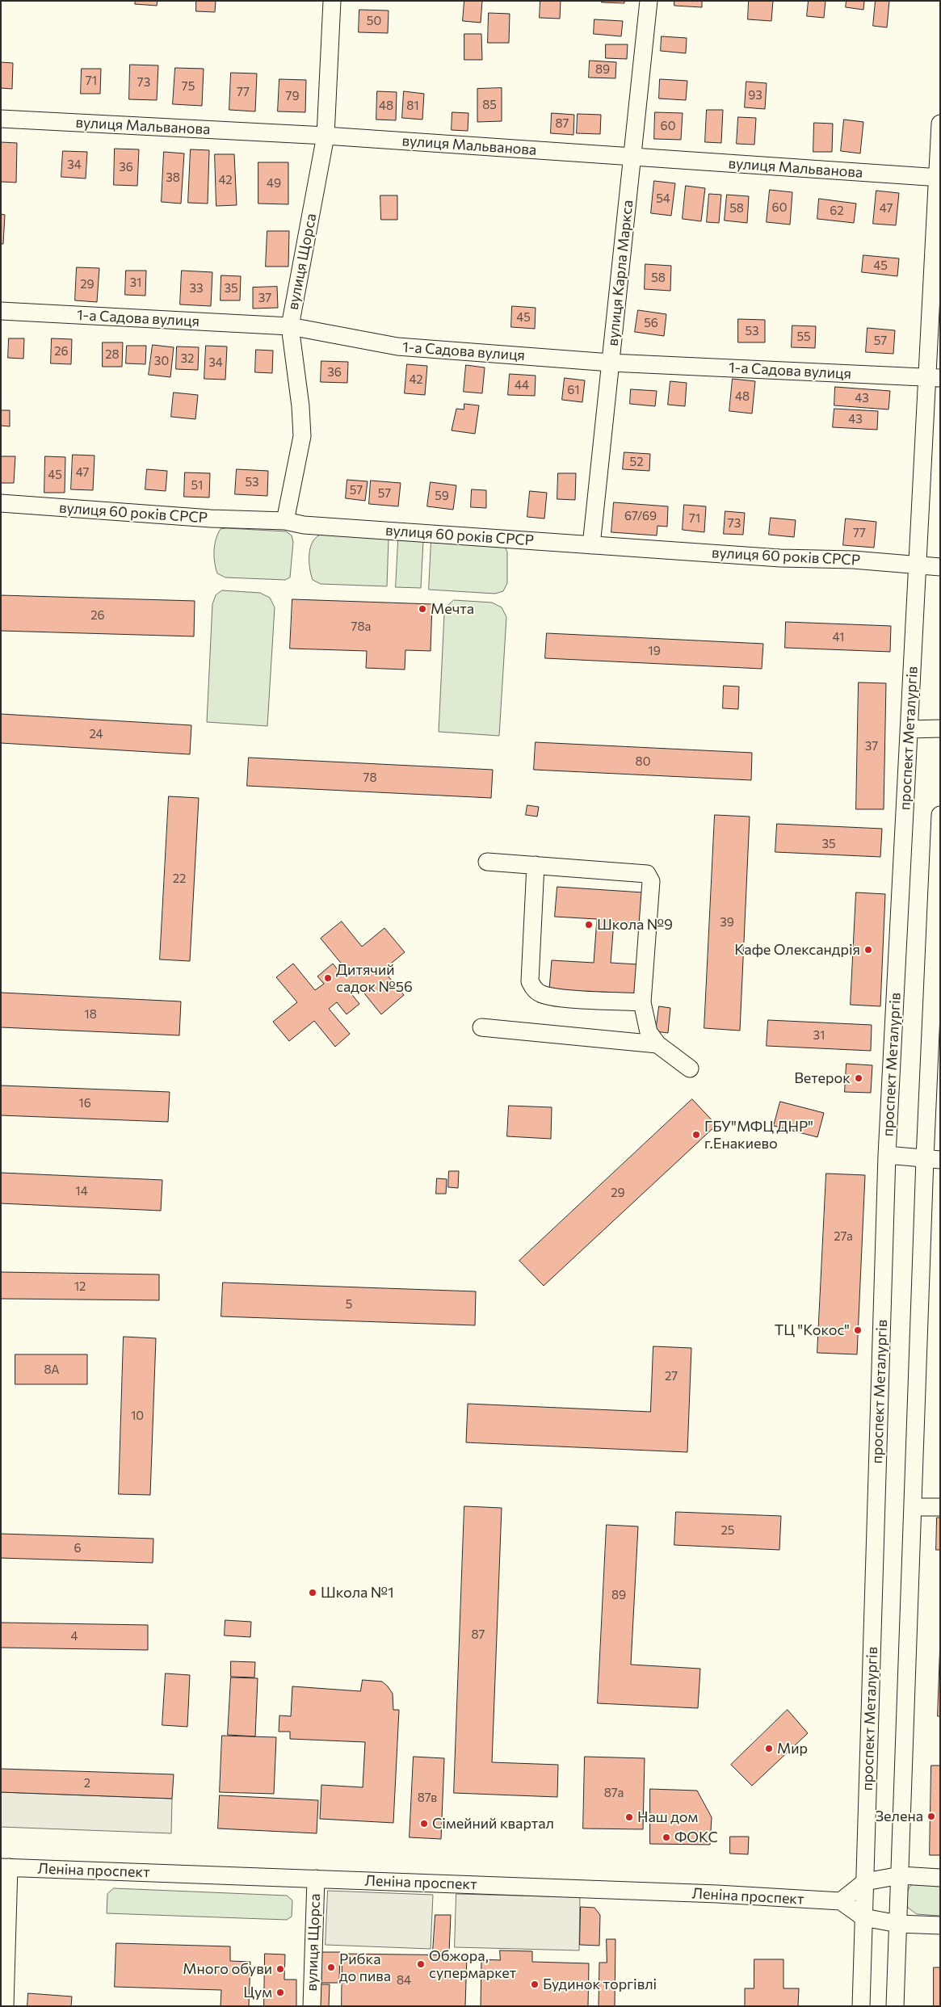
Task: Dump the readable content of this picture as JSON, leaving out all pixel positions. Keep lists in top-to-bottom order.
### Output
{
  "streets": {
    "street": [
      "вулиця Мальванова",
      "вулиця Щорса",
      "вулиця Карла Маркса",
      "1-а Садова вулиця",
      "вулиця 60 років СРСР",
      "проспект Металургів",
      "Леніна проспект"
    ]
  },
  "crossings": [
    ["вулиця Мальванова", "вулиця Щорса"],
    ["вулиця Мальванова", "вулиця Карла Маркса"],
    ["вулиця Мальванова", "проспект Металургів"],
    ["вулиця Щорса", "1-а Садова вулиця"],
    ["вулиця Щорса", "вулиця 60 років СРСР"],
    ["вулиця Щорса", "Леніна проспект"],
    ["вулиця Карла Маркса", "1-а Садова вулиця"],
    ["вулиця Карла Маркса", "вулиця 60 років СРСР"],
    ["1-а Садова вулиця", "проспект Металургів"],
    ["вулиця 60 років СРСР", "проспект Металургів"]
  ],
  "places": [
    "Мечта",
    "Школа №9",
    "Кафе Олександрія",
    "Дитячий садок №56",
    "Ветерок",
    "ГБУ\"МФЦ ДНР\" г.Енакиево",
    "ТЦ \"Кокос\"",
    "Школа №1",
    "Мир",
    "Зелена",
    "Наш дом",
    "Сімейний квартал",
    "ФОКС",
    "Обжора, супермаркет",
    "Рибка до пива",
    "Много обуви",
    "Будинок торгівлі",
    "Цум"
  ],
  "house_numbers": [
    "50",
    "89",
    "71",
    "73",
    "75",
    "77",
    "93",
    "79",
    "85",
    "48",
    "81",
    "87",
    "60",
    "34",
    "36",
    "38",
    "42",
    "49",
    "54",
    "60",
    "58",
    "47",
    "62",
    "45",
    "58",
    "31",
    "29",
    "33",
    "35",
    "37",
    "45",
    "56",
    "53",
    "55",
    "57",
    "26",
    "28",
    "32",
    "30",
    "34",
    "36",
    "42",
    "44",
    "61",
    "48",
    "43",
    "43",
    "52",
    "47",
    "45",
    "53",
    "51",
    "57",
    "57",
    "59",
    "67/69",
    "71",
    "73",
    "77",
    "26",
    "78а",
    "41",
    "19",
    "24",
    "37",
    "80",
    "78",
    "35",
    "22",
    "39",
    "18",
    "31",
    "16",
    "14",
    "29",
    "27а",
    "12",
    "5",
    "8А",
    "27",
    "10",
    "25",
    "6",
    "89",
    "87",
    "4",
    "2",
    "87а",
    "87в",
    "84"
  ]
}
